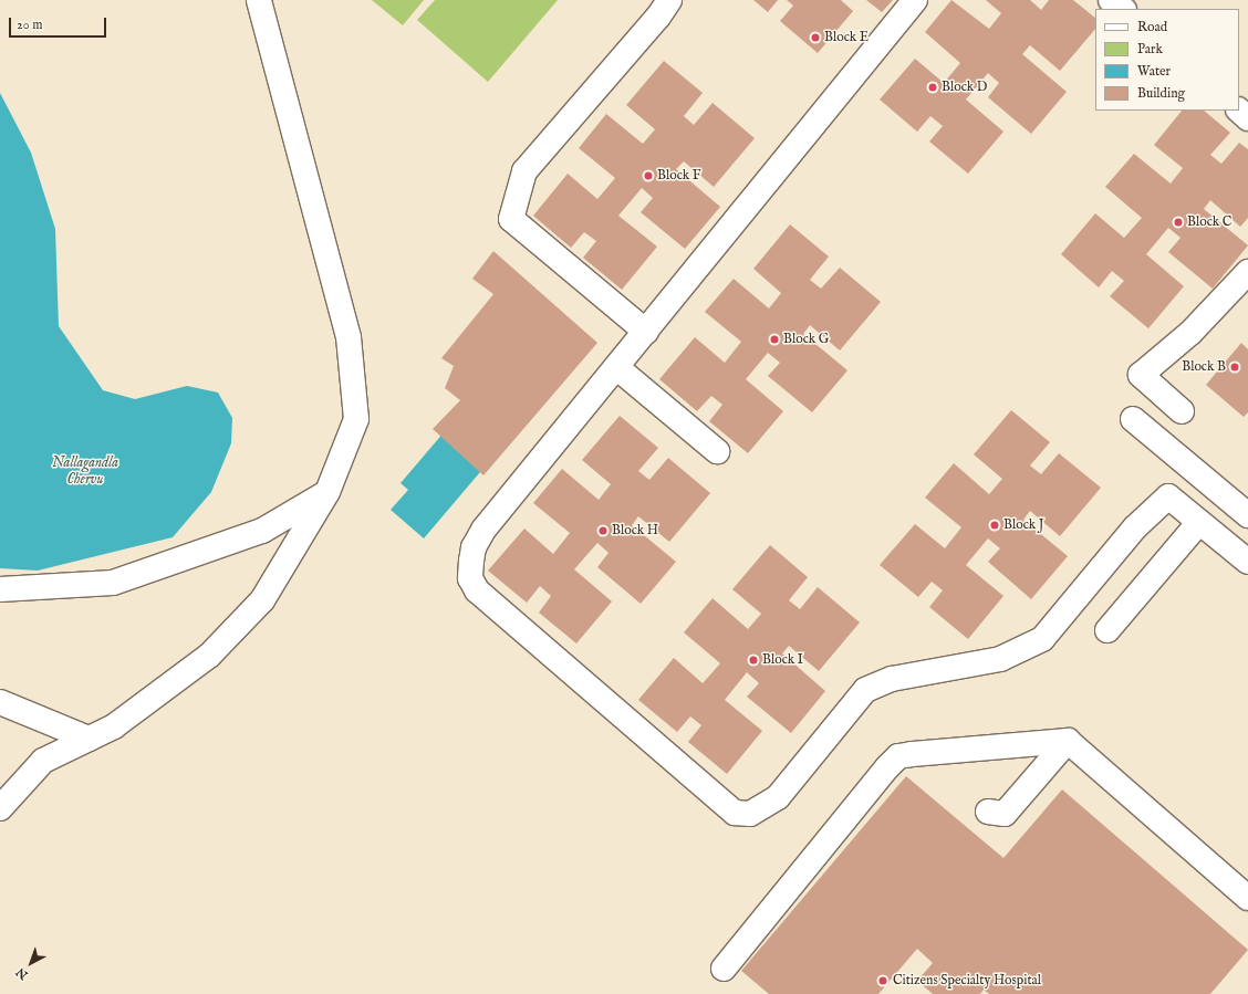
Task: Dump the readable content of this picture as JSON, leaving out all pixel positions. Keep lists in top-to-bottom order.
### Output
{
  "water": ["Nallagandla Chervu"],
  "places": [
    "Block E",
    "Block D",
    "Block F",
    "Block C",
    "Block G",
    "Block B",
    "Block J",
    "Block H",
    "Block I",
    "Citizens Specialty Hospital"
  ],
  "legend": [
    "Road",
    "Park",
    "Water",
    "Building"
  ],
  "scale_bar": "20 m",
  "north": "bottom left"
}
